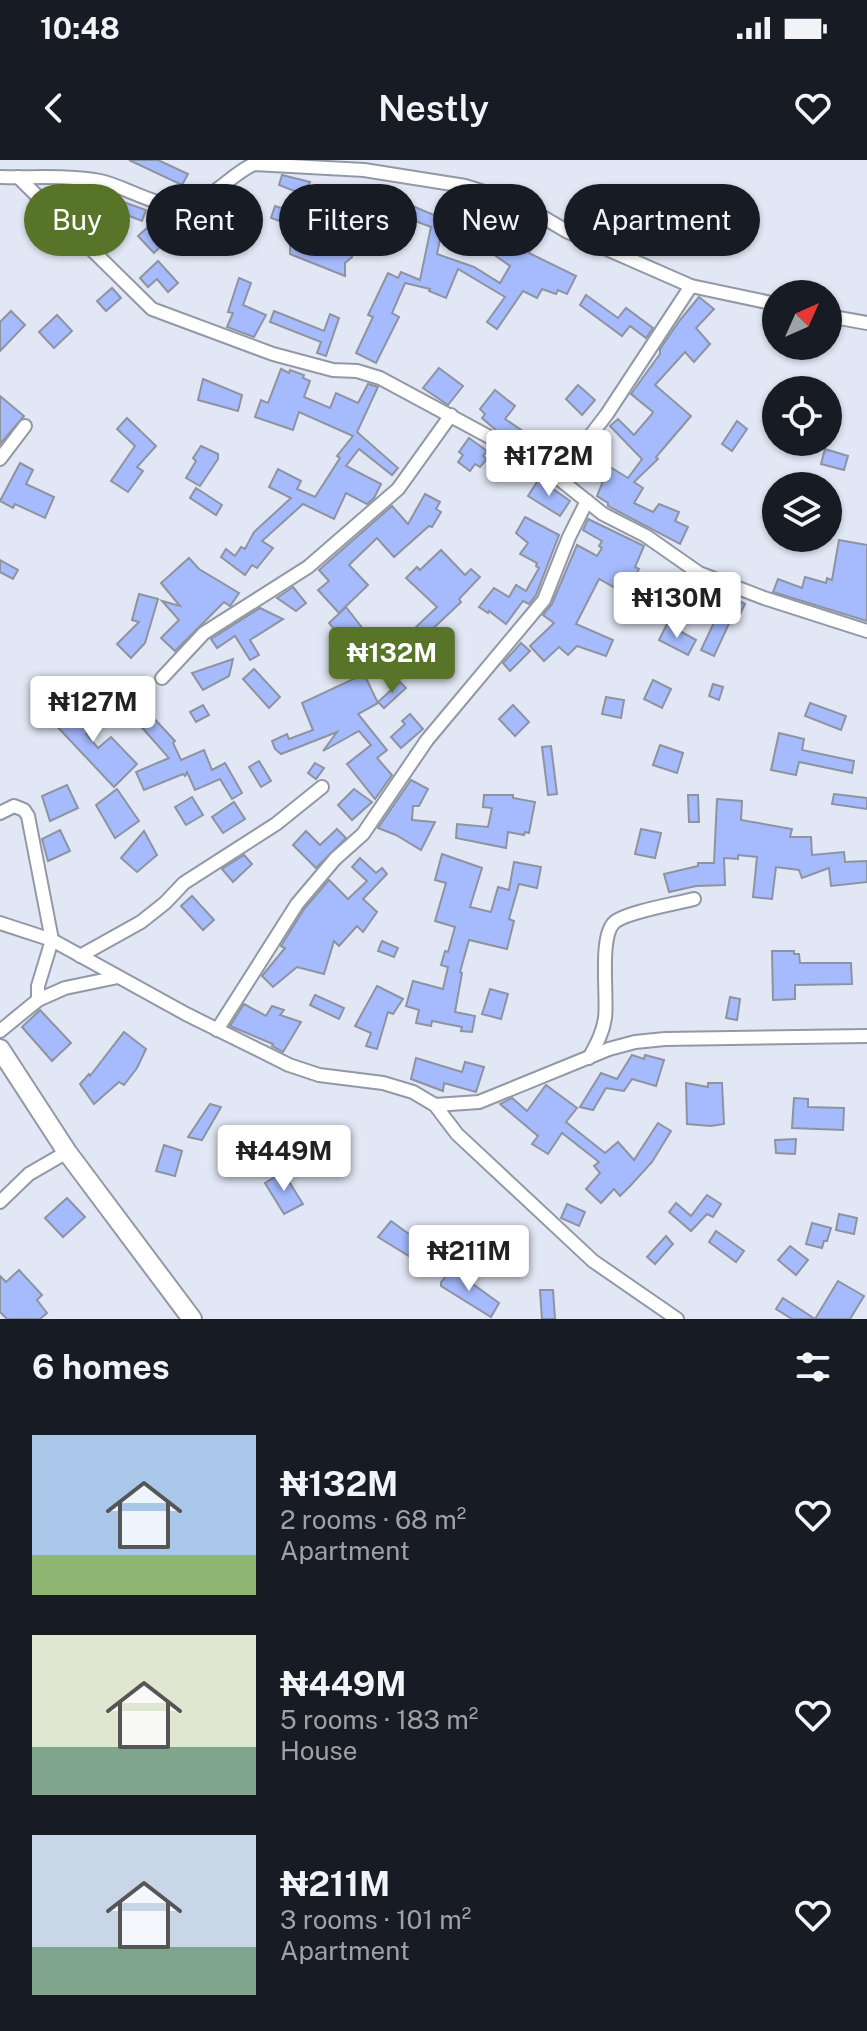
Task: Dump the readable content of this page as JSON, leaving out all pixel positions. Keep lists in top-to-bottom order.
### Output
{
  "north": "top right",
  "page": {
    "status": "10:48",
    "header": "Nestly",
    "chip": [
      "Buy",
      "Rent",
      "Filters",
      "New",
      "Apartment"
    ],
    "price": [
      "₦172M",
      "₦130M",
      "₦132M",
      "₦127M",
      "₦449M",
      "₦211M"
    ],
    "heading": "6 homes",
    "list": [
      {
        "name": "₦132M",
        "note": "2 rooms · 68 m² · Apartment"
      },
      {
        "name": "₦449M",
        "note": "5 rooms · 183 m² · House"
      },
      {
        "name": "₦211M",
        "note": "3 rooms · 101 m² · Apartment"
      }
    ]
  }
}
